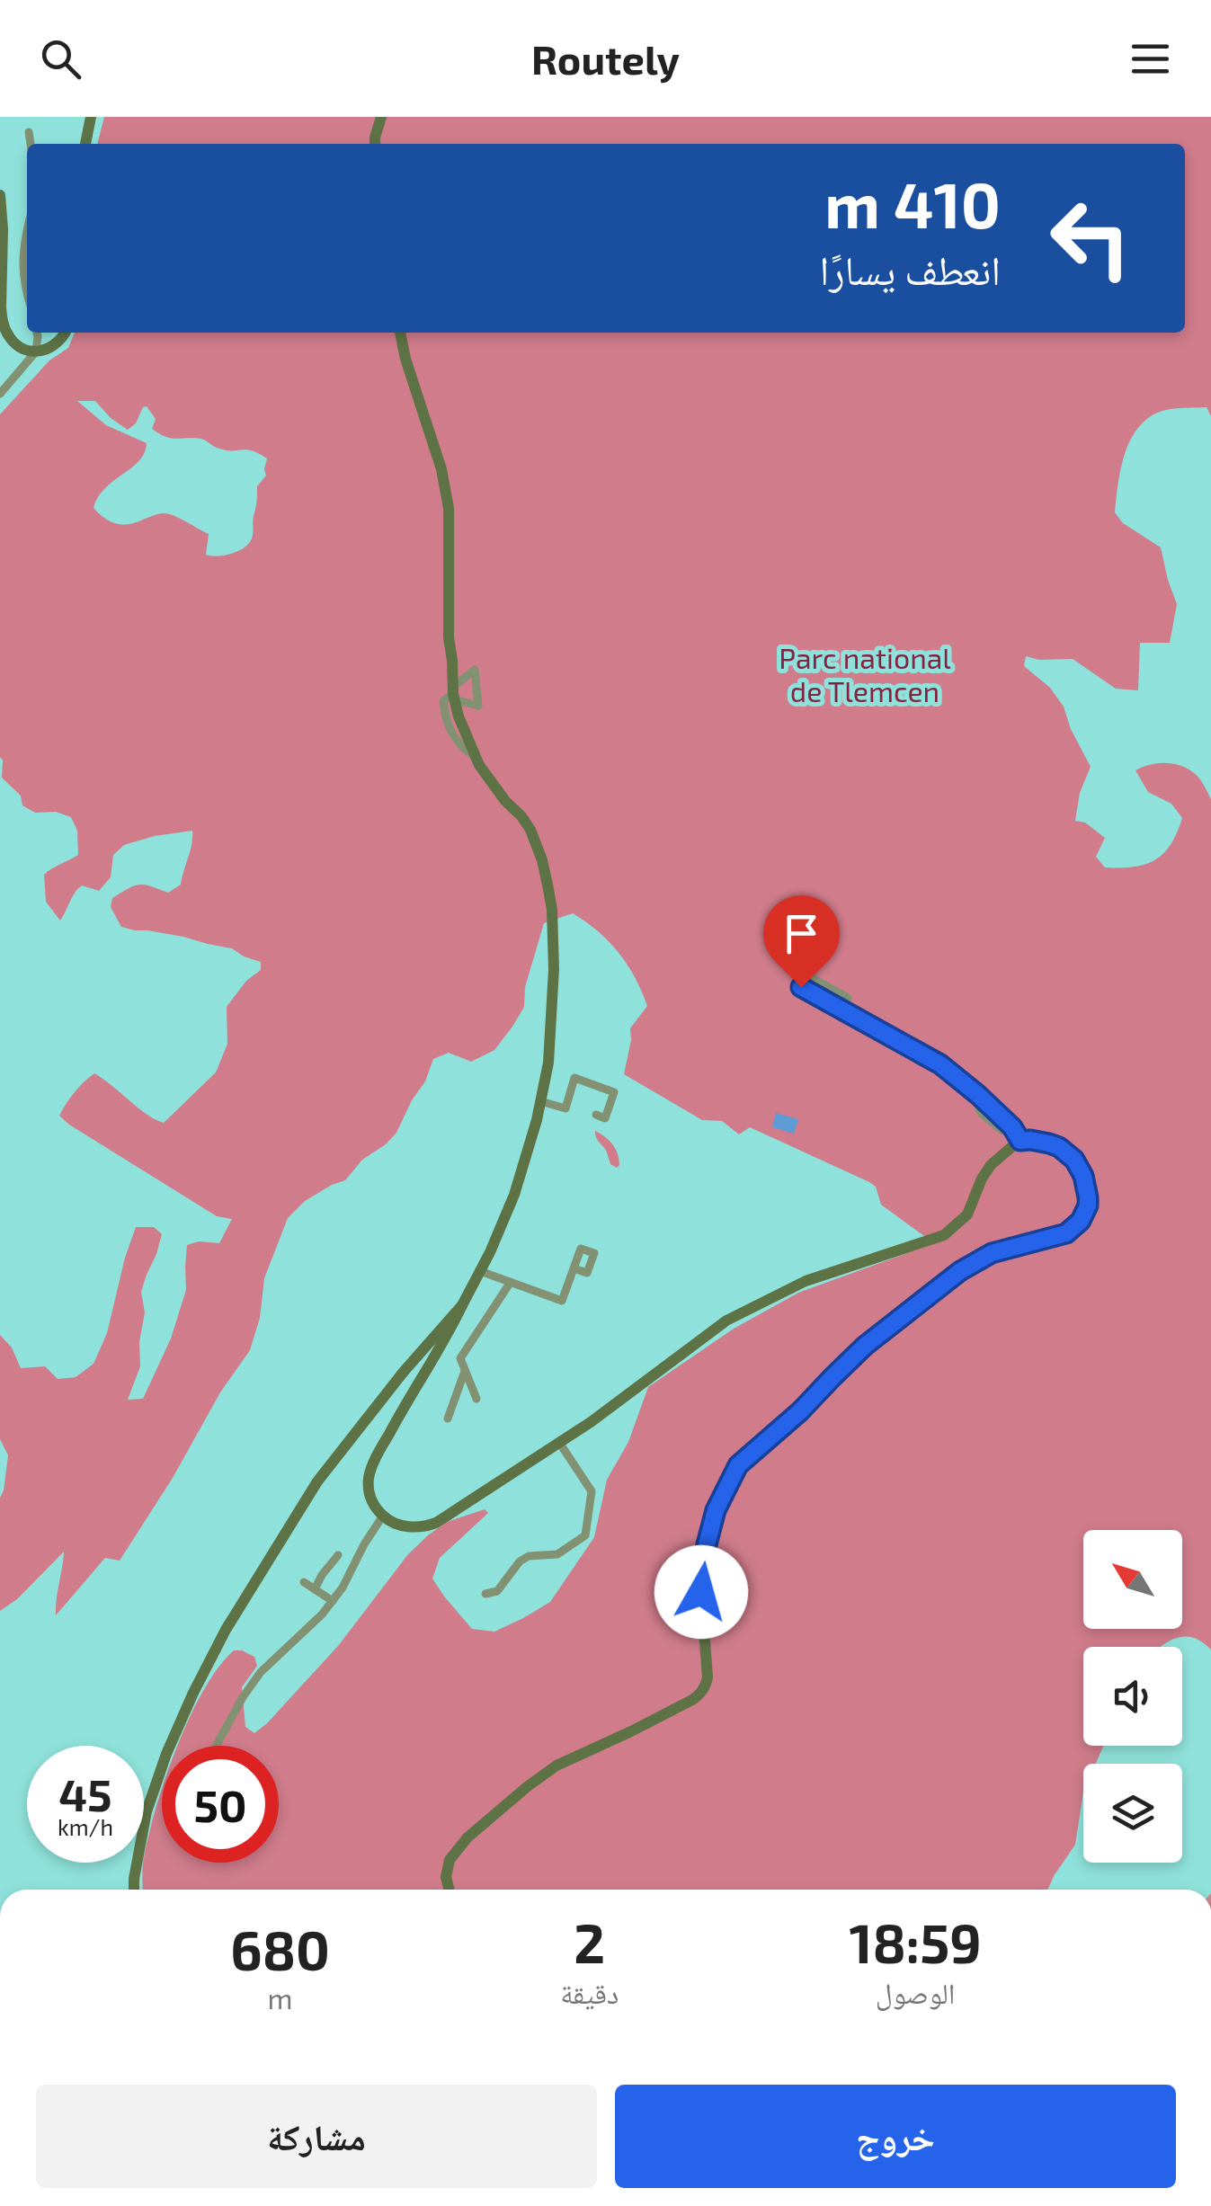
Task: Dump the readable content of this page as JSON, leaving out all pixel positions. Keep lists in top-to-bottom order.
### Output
{
  "parks": ["Parc national de Tlemcen"],
  "north": "top left",
  "page": {
    "header": "Routely",
    "turn": ["410 m", "انعطف يسارًا"],
    "speed": "45 km/h",
    "limit": "50",
    "eta": [
      "18:59",
      "الوصول",
      "2",
      "دقيقة",
      "680",
      "m"
    ],
    "buttons": ["خروج", "مشاركة"]
  }
}
